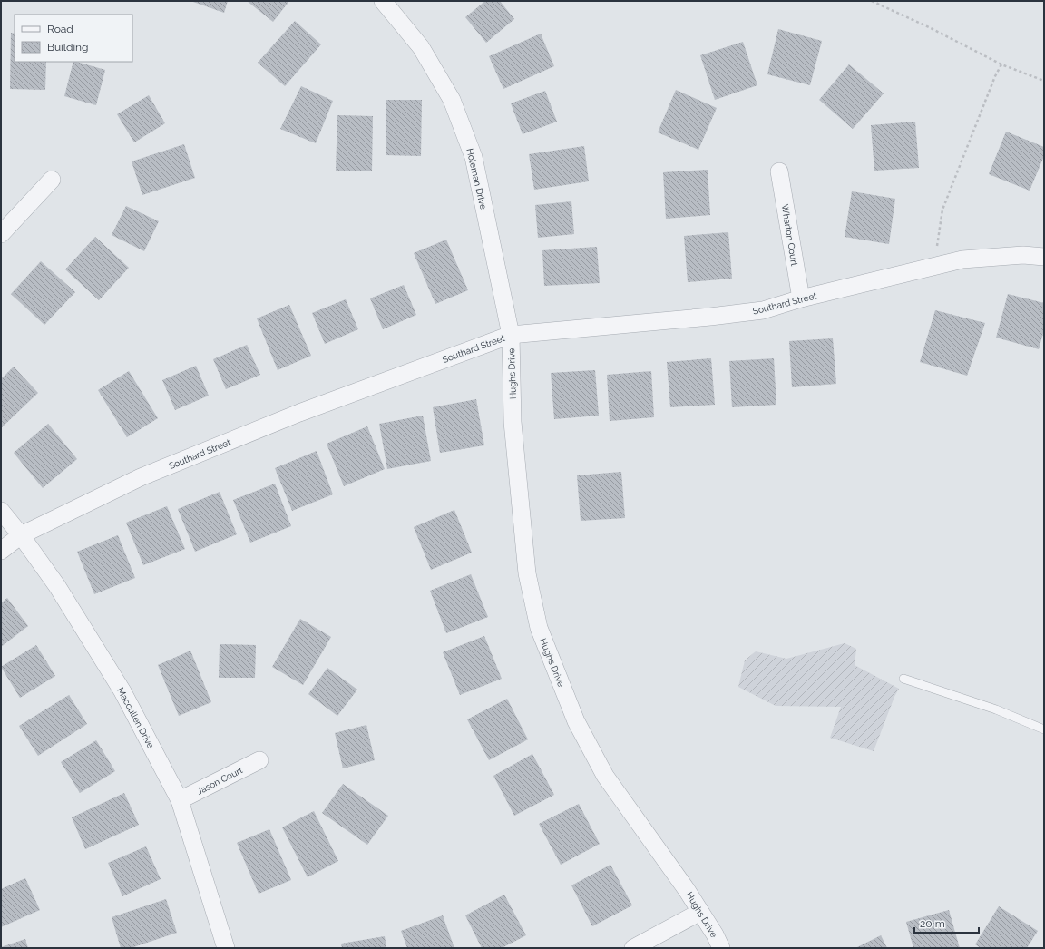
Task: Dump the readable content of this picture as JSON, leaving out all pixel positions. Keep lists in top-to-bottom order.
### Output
{
  "streets": {
    "street": [
      "Holeman Drive",
      "Wharton Court",
      "Southard Street",
      "Hughs Drive",
      "Maccullen Drive",
      "Jason Court"
    ]
  },
  "crossings": [
    ["Holeman Drive", "Southard Street"],
    ["Holeman Drive", "Hughs Drive"],
    ["Wharton Court", "Southard Street"],
    ["Southard Street", "Hughs Drive"],
    ["Southard Street", "Maccullen Drive"],
    ["Maccullen Drive", "Jason Court"]
  ],
  "legend": ["Road", "Building"],
  "scale_bar": "20 m"
}
